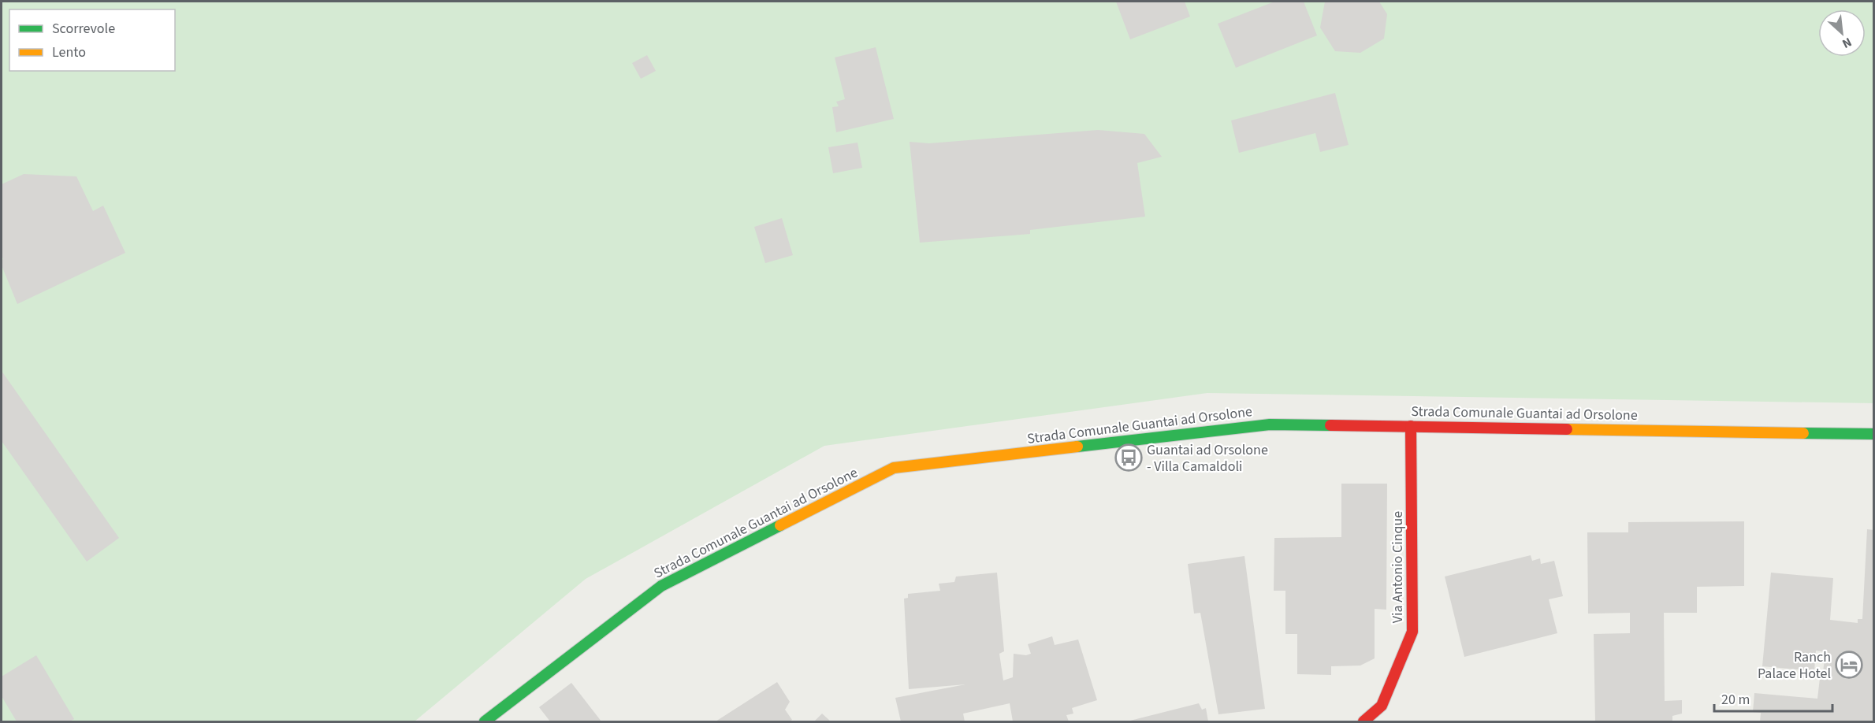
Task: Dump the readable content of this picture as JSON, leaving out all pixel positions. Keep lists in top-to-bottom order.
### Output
{
  "streets": {
    "street": ["Strada Comunale Guantai ad Orsolone", "Via Antonio Cinque"]
  },
  "crossings": [
    ["Strada Comunale Guantai ad Orsolone", "Via Antonio Cinque"]
  ],
  "places": {
    "bus stop": ["Guantai ad Orsolone - Villa Camaldoli"],
    "hotel": ["Ranch Palace Hotel"]
  },
  "legend": ["Scorrevole", "Lento"],
  "scale_bar": "20 m",
  "north": "bottom right"
}
